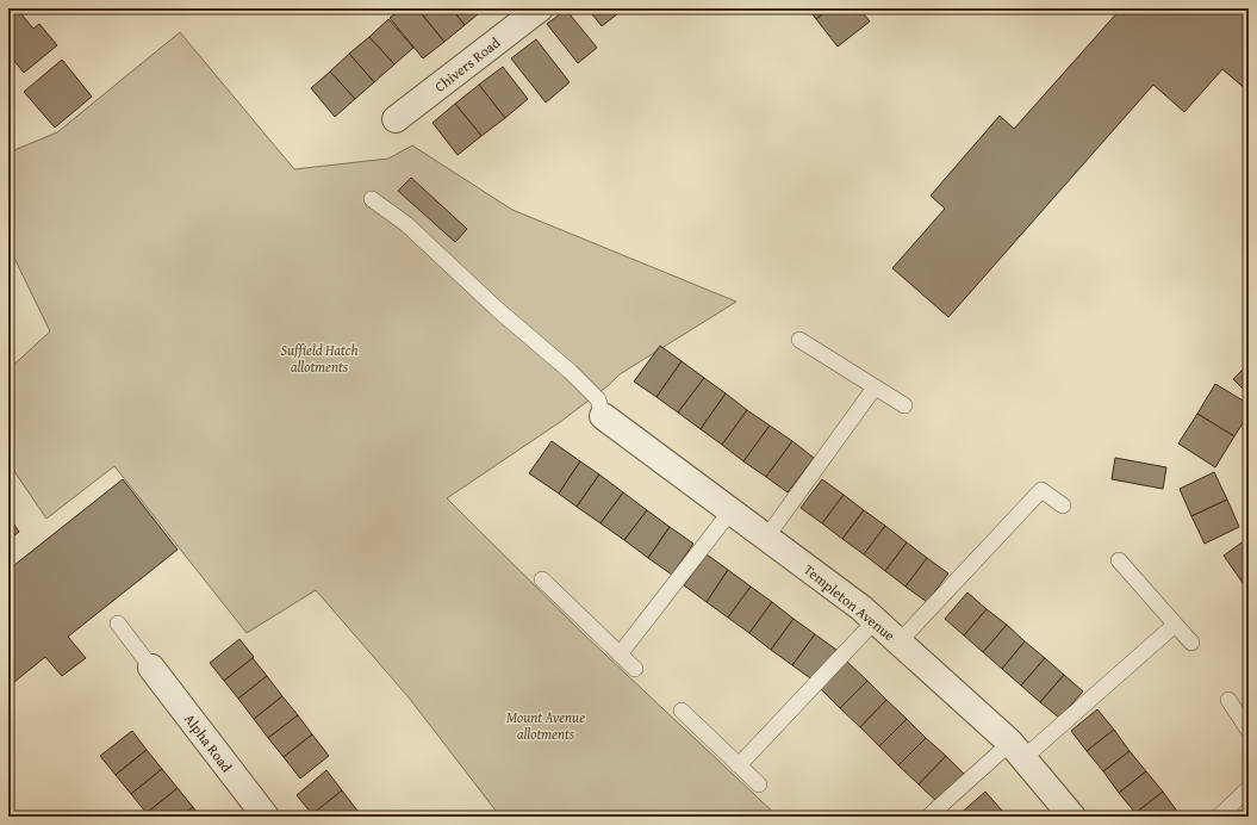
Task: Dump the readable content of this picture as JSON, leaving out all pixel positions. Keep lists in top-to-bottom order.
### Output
{
  "streets": {
    "street": ["Chivers Road", "Templeton Avenue", "Alpha Road"]
  },
  "parks": ["Suffield Hatch allotments", "Mount Avenue allotments"]
}
